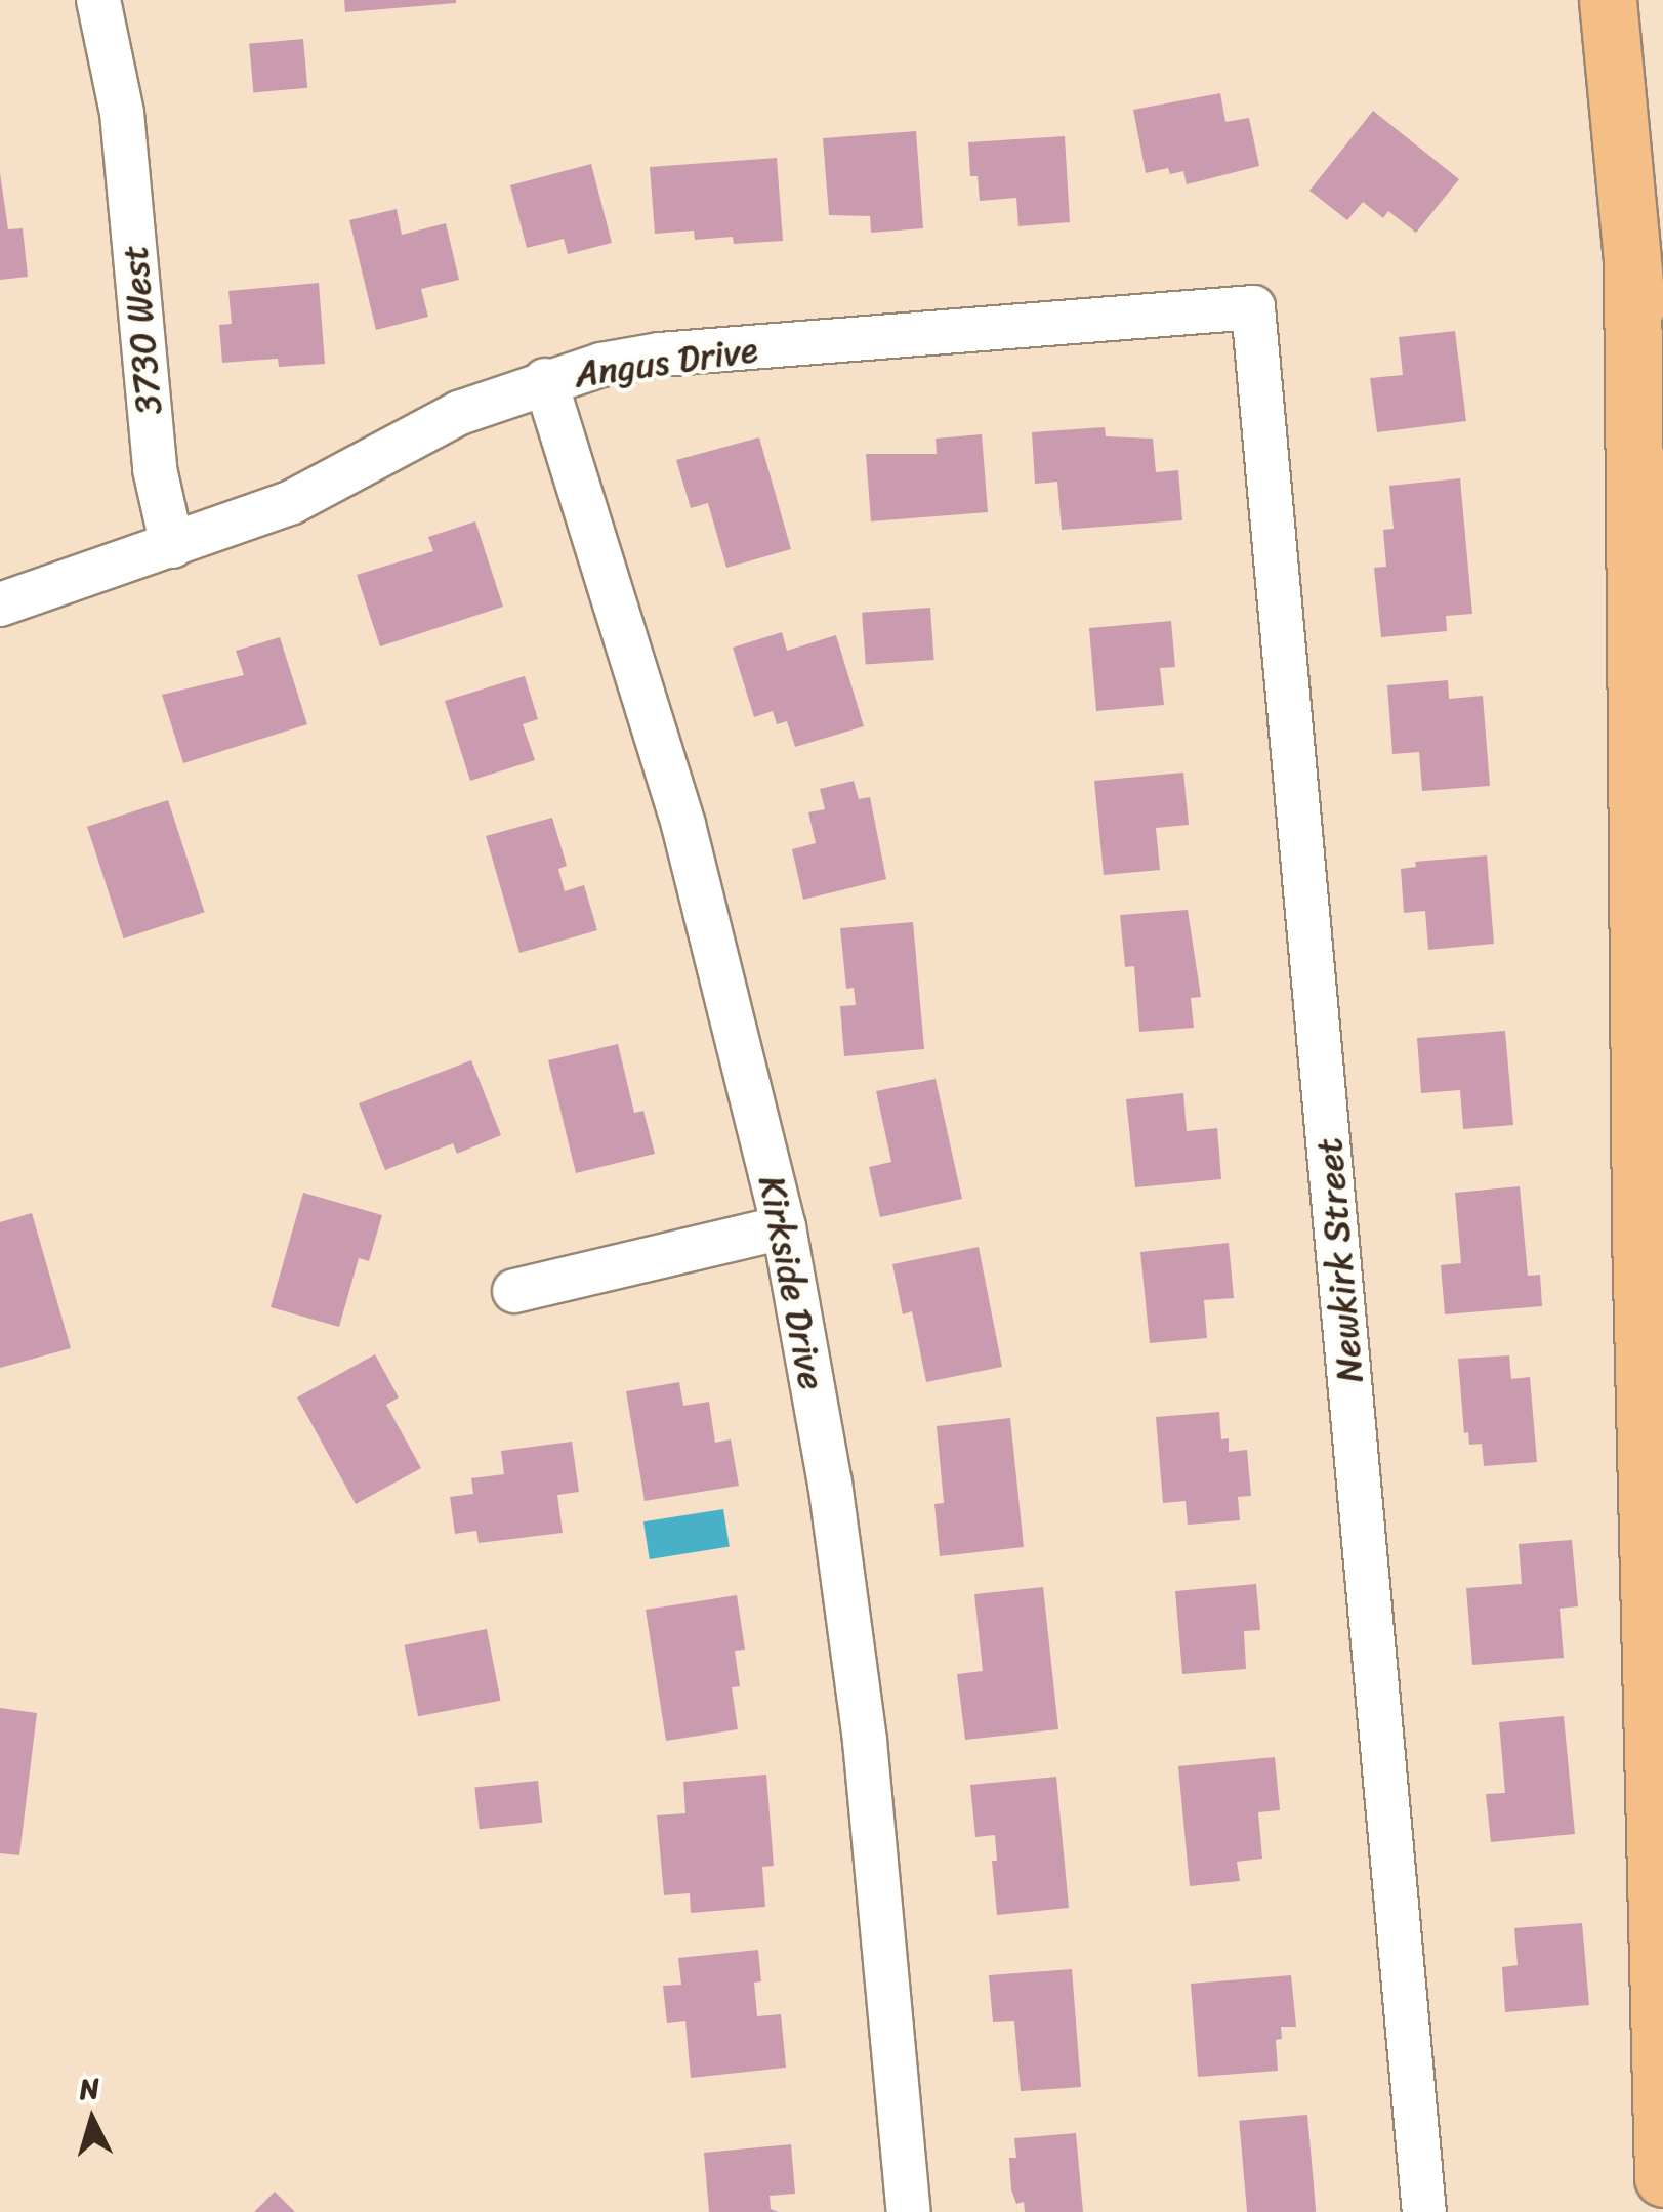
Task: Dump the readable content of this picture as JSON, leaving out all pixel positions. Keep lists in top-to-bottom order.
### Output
{
  "streets": {
    "street": [
      "3730 West",
      "Angus Drive",
      "Newkirk Street",
      "Kirkside Drive"
    ]
  },
  "crossings": [
    ["3730 West", "Angus Drive"],
    ["Angus Drive", "Newkirk Street"],
    ["Angus Drive", "Kirkside Drive"]
  ],
  "north": "top"
}
